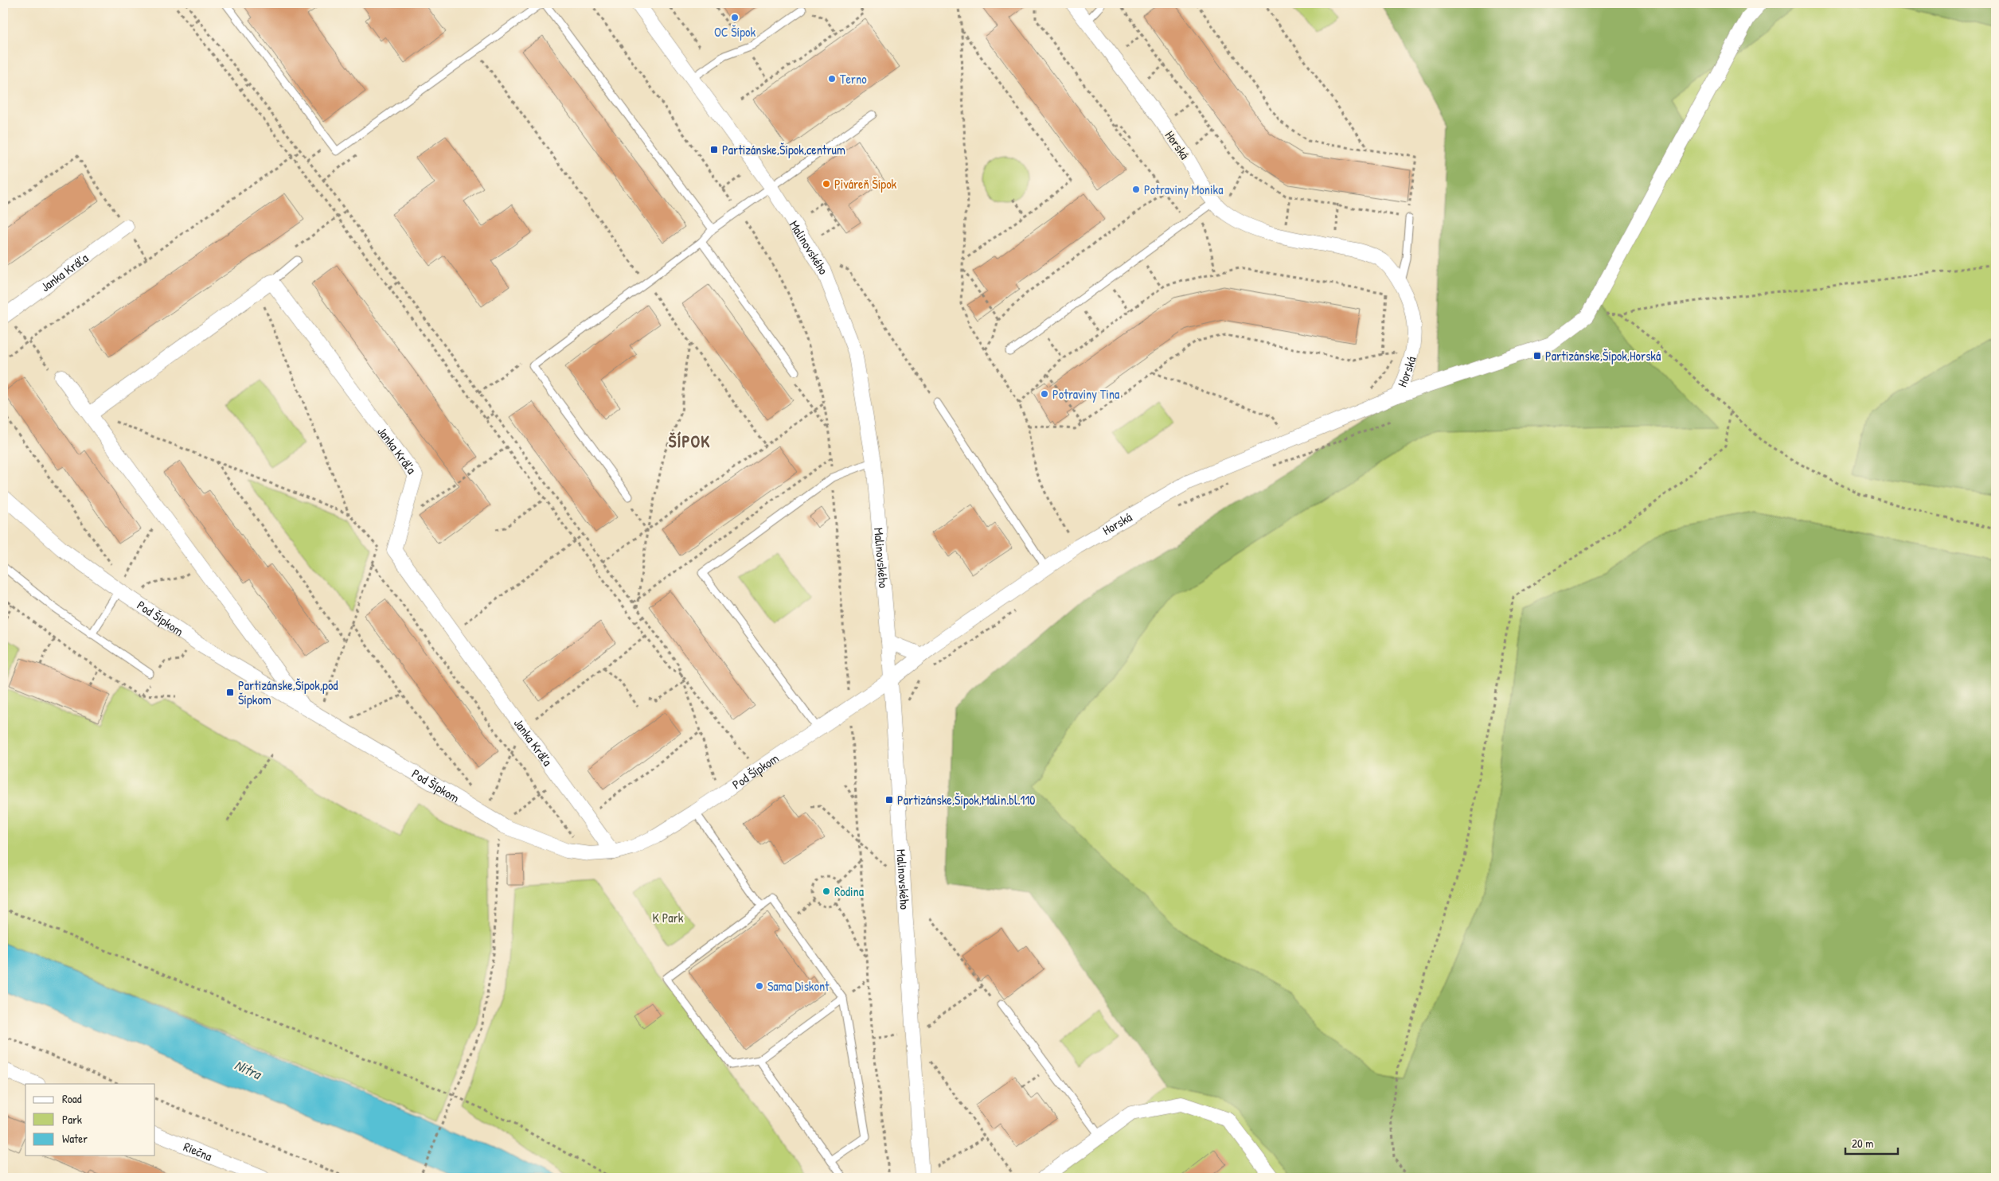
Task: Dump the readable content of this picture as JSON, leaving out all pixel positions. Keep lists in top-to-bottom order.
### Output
{
  "streets": {
    "street": [
      "Horská",
      "Malinovského",
      "Janka Kráľa",
      "Pod Šípkom",
      "Riečna"
    ]
  },
  "crossings": [
    ["Horská", "Malinovského"],
    ["Horská", "Pod Šípkom"],
    ["Malinovského", "Pod Šípkom"],
    ["Janka Kráľa", "Pod Šípkom"]
  ],
  "districts": ["ŠÍPOK"],
  "water": ["Nitra"],
  "parks": ["K Park"],
  "places": {
    "other": [
      "OC Šípok",
      "Terno",
      "Piváreň Šípok",
      "Potraviny Monika",
      "Potraviny Tina",
      "Rodina",
      "Sama Diskont"
    ],
    "transit": [
      "Partizánske,Šípok,centrum",
      "Partizánske,Šípok,Horská",
      "Partizánske,Šípok,pod Šípkom",
      "Partizánske,Šípok,Malin.bl.110"
    ]
  },
  "legend": ["Road", "Park", "Water"],
  "scale_bar": "20 m"
}
